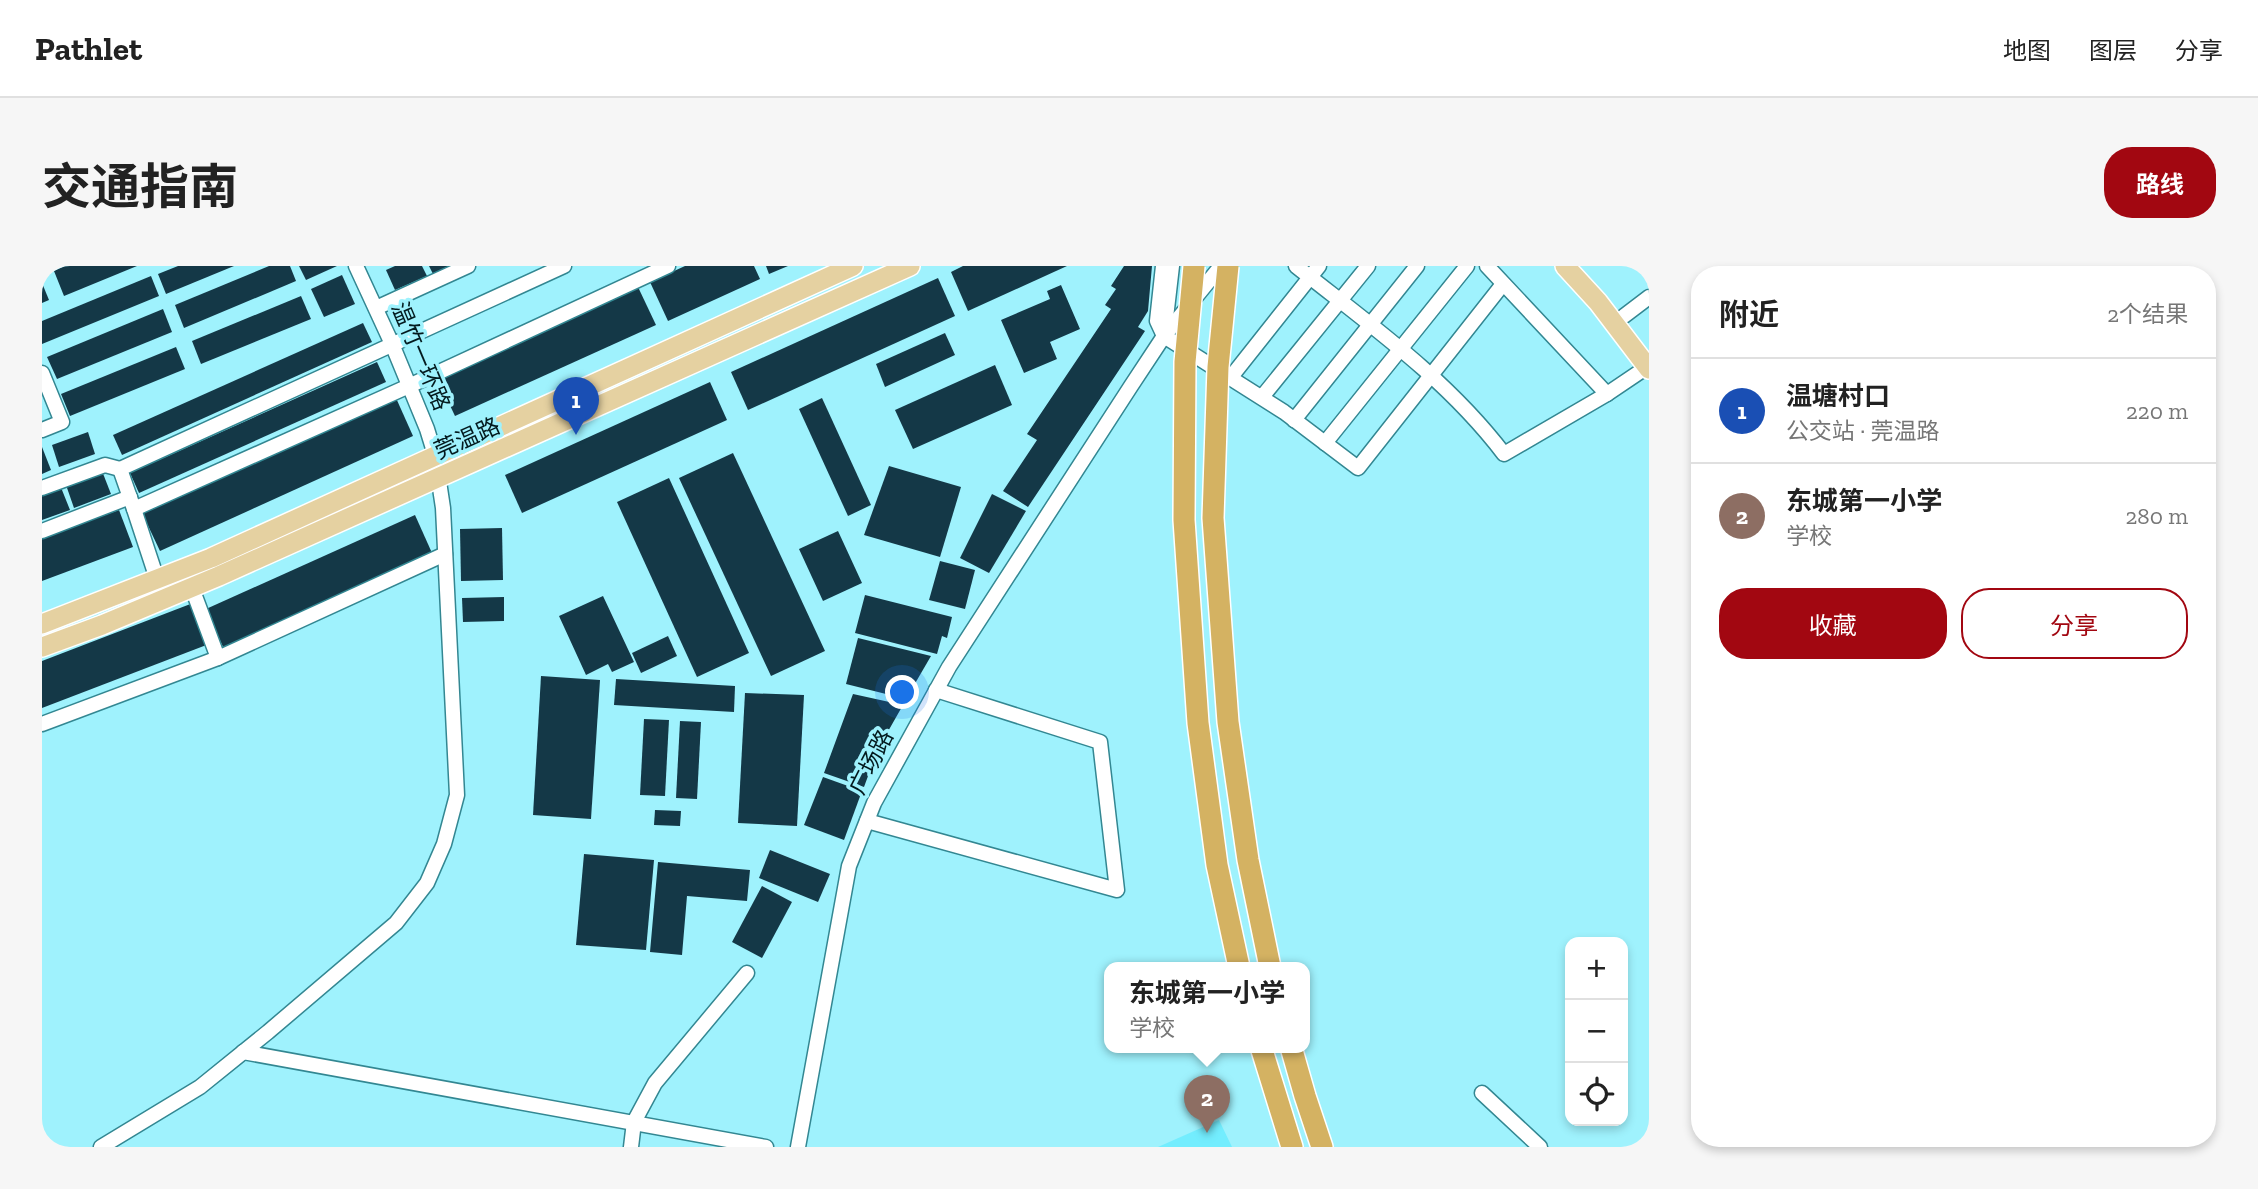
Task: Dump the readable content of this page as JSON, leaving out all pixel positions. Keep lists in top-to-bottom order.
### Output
{
  "streets": {
    "main road": ["莞温路"],
    "street": ["温竹一环路", "广场路"]
  },
  "crossings": [
    ["温竹一环路", "莞温路"]
  ],
  "page": {
    "header": "Pathlet",
    "nav": ["地图", "图层", "分享"],
    "title": "交通指南",
    "buttons": [
      "路线",
      ["收藏", "分享"]
    ],
    "heading": ["附近", "2个结果"],
    "list": [
      {
        "mark": "1",
        "name": "温塘村口",
        "note": "公交站 · 莞温路",
        "value": "220 m"
      },
      {
        "mark": "2",
        "name": "东城第一小学",
        "note": "学校",
        "value": "280 m"
      }
    ],
    "pins": ["1", "2"],
    "map_buttons": ["+", "−"],
    "popup": ["东城第一小学", "学校"]
  }
}
